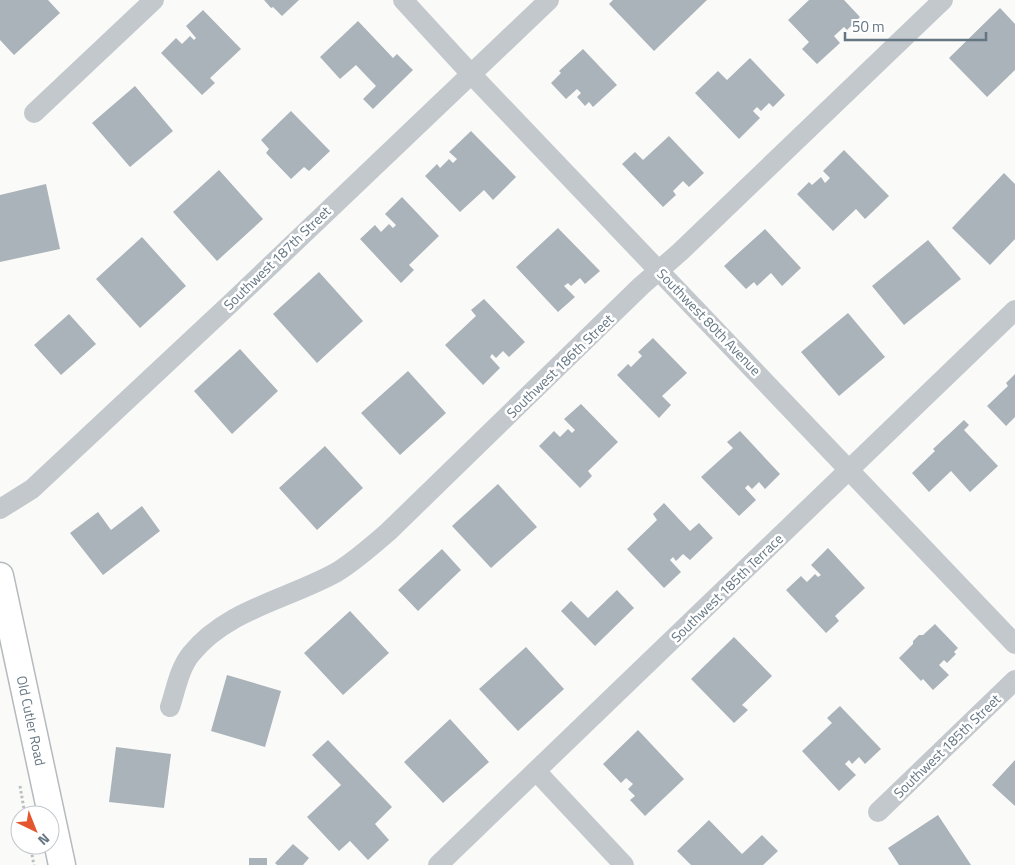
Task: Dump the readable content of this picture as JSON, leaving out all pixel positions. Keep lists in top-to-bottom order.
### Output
{
  "streets": {
    "main road": ["Old Cutler Road"],
    "street": [
      "Southwest 187th Street",
      "Southwest 80th Avenue",
      "Southwest 186th Street",
      "Southwest 185th Terrace",
      "Southwest 185th Street"
    ]
  },
  "crossings": [
    ["Southwest 187th Street", "Southwest 80th Avenue"],
    ["Southwest 80th Avenue", "Southwest 186th Street"],
    ["Southwest 80th Avenue", "Southwest 185th Terrace"]
  ],
  "scale_bar": "50 m",
  "north": "bottom right"
}
